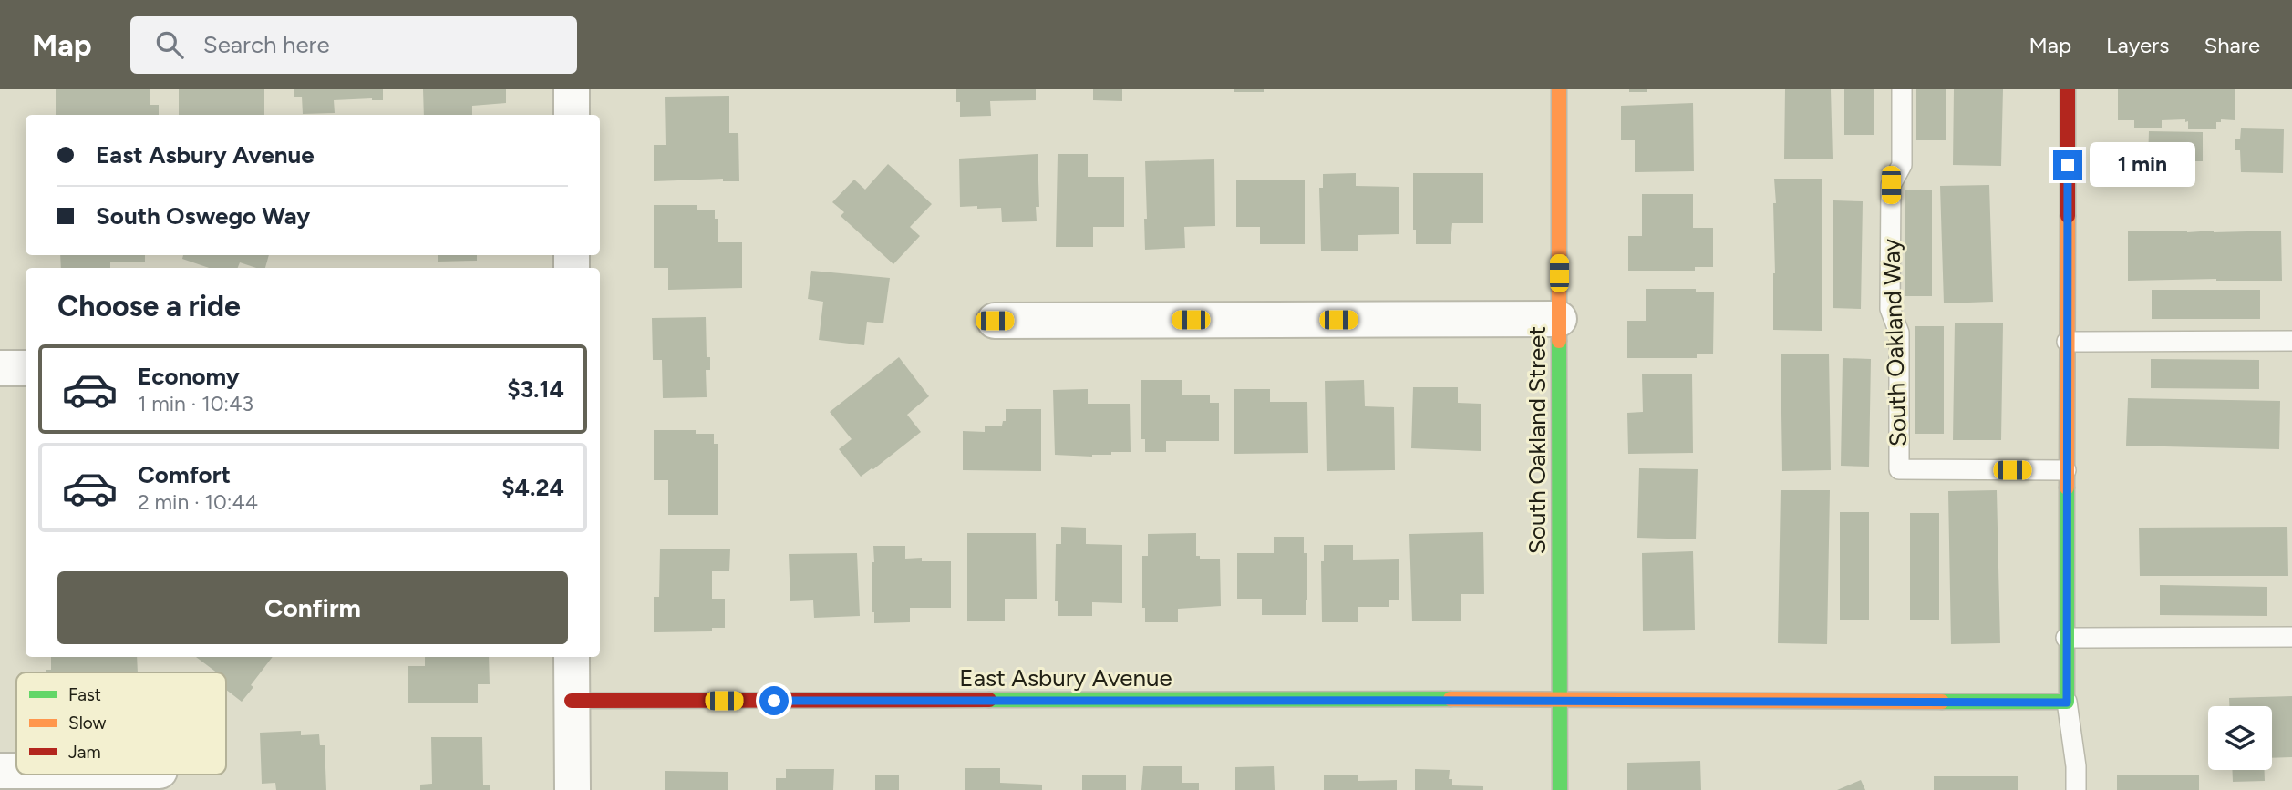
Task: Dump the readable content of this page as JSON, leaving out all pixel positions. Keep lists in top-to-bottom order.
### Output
{
  "streets": {
    "street": ["South Oakland Street", "East Asbury Avenue"],
    "lane": ["South Oakland Way"]
  },
  "crossings": [
    ["South Oakland Street", "East Asbury Avenue"]
  ],
  "legend": ["Fast", "Slow", "Jam"],
  "page": {
    "header": "Map",
    "search": "Search here",
    "nav": ["Map", "Layers", "Share"],
    "banner": ["East Asbury Avenue", "South Oswego Way"],
    "bubble": "1 min",
    "heading": "Choose a ride",
    "list": [
      {
        "name": "Economy",
        "note": "1 min · 10:43",
        "value": "$3.14"
      },
      {
        "name": "Comfort",
        "note": "2 min · 10:44",
        "value": "$4.24"
      }
    ],
    "buttons": "Confirm"
  }
}
